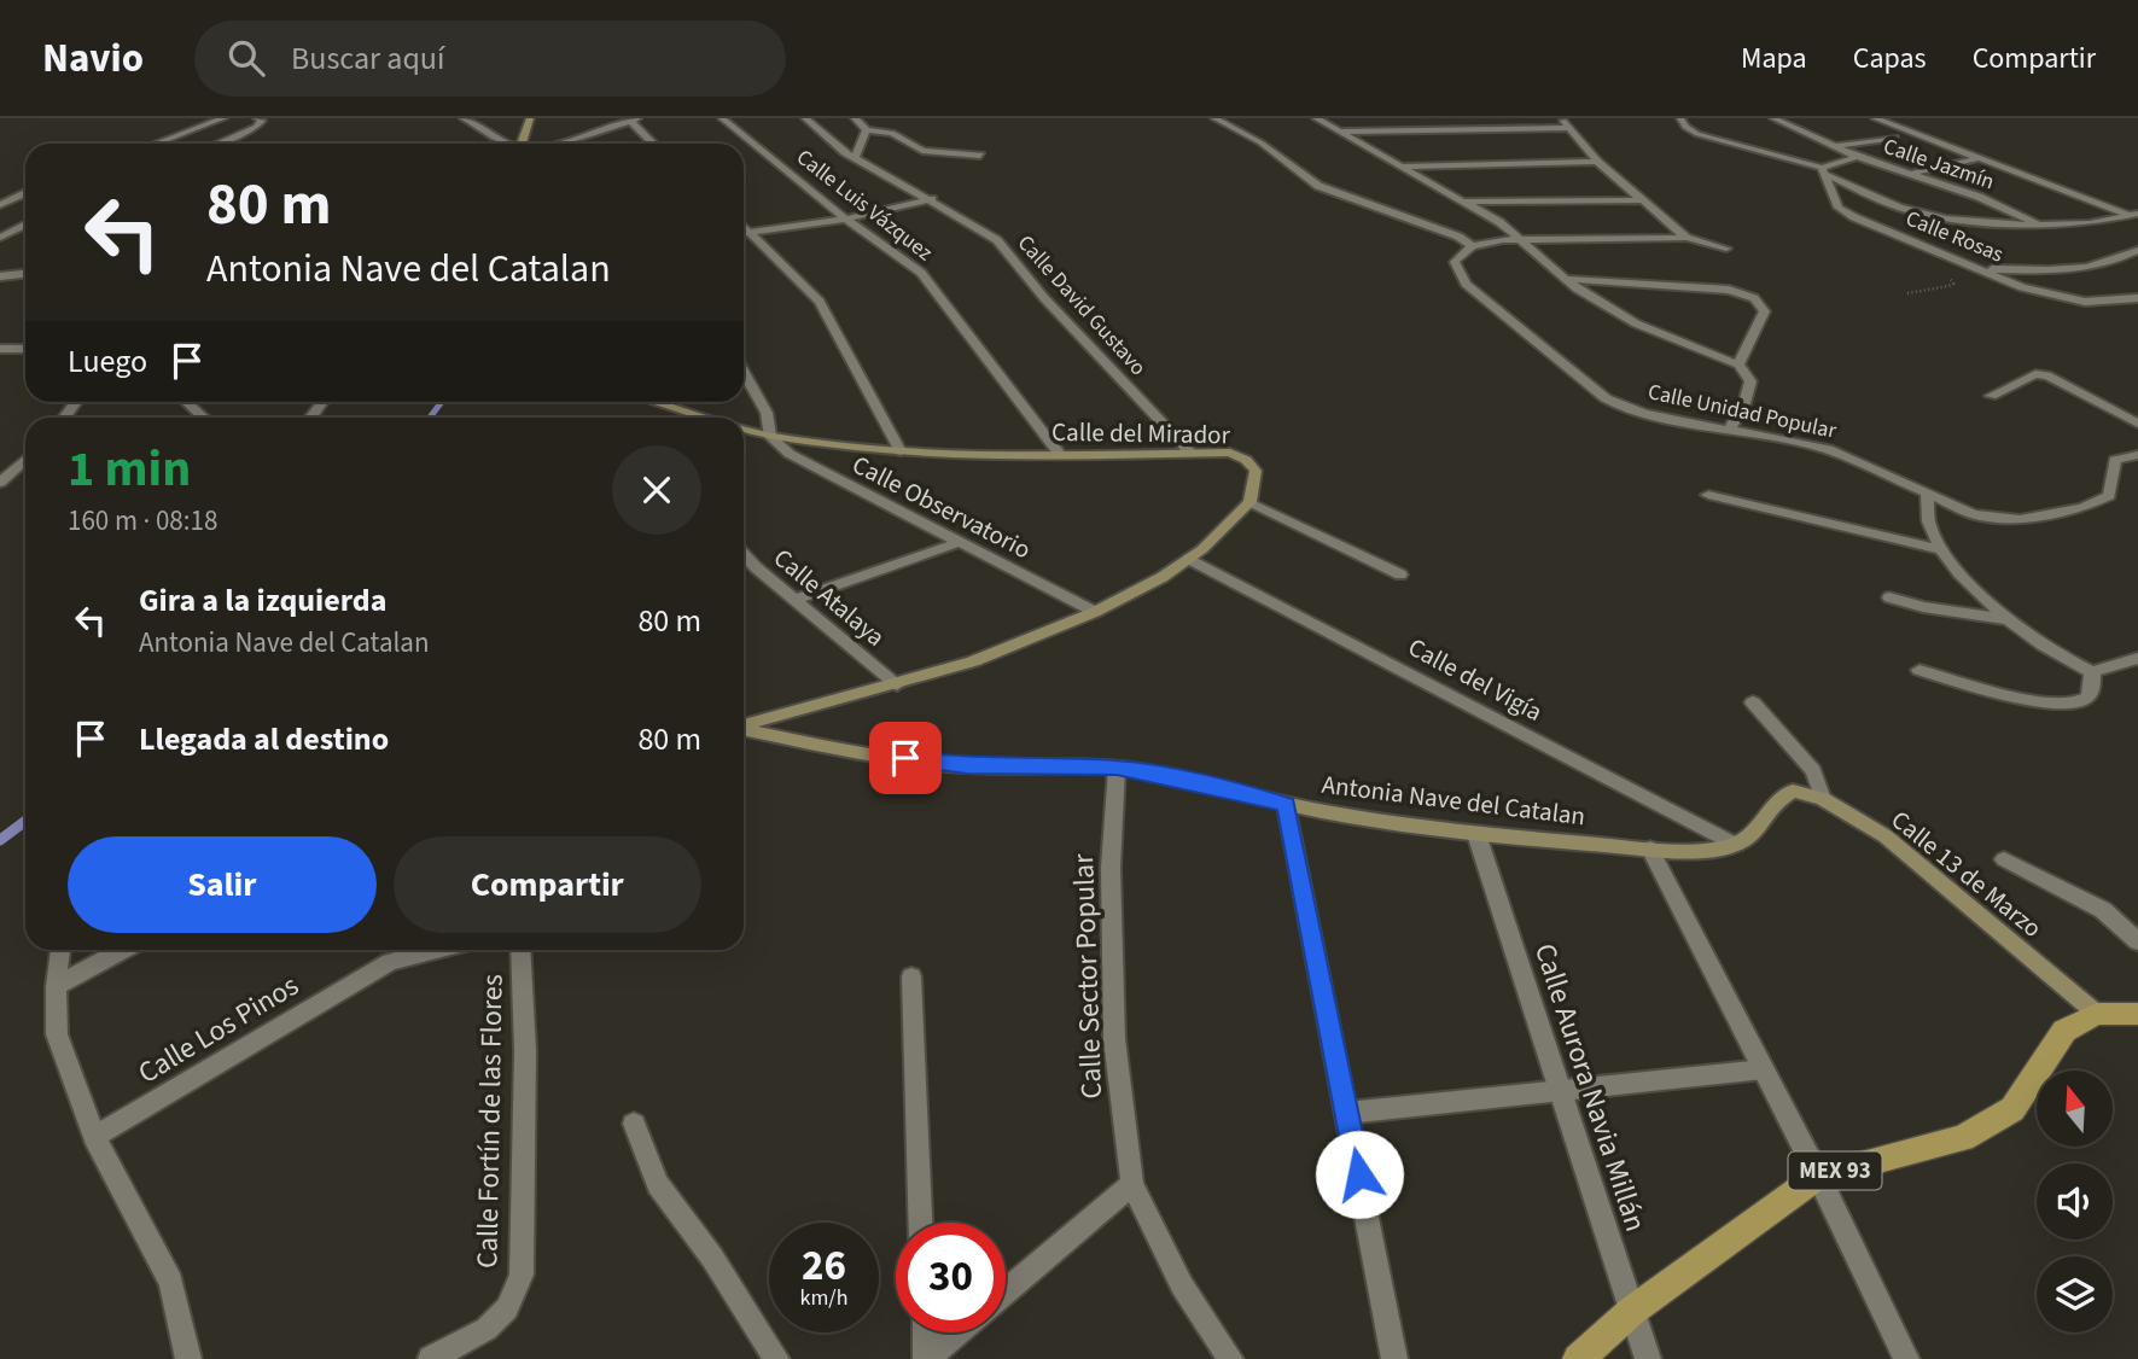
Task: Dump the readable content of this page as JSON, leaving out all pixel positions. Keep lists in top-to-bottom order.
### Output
{
  "streets": {
    "main road": ["MEX 93"],
    "street": [
      "Calle Jazmín",
      "Calle Luis Vázquez",
      "Calle Rosas",
      "Calle David Gustavo",
      "Calle Unidad Popular",
      "Calle del Mirador",
      "Calle Observatorio",
      "Calle Atalaya",
      "Calle del Vigía",
      "Antonia Nave del Catalan",
      "Calle 13 de Marzo",
      "Calle Sector Popular",
      "Calle Los Pinos",
      "Calle Aurora Navia Millán",
      "Calle Fortín de las Flores"
    ]
  },
  "crossings": [
    ["Calle Luis Vázquez", "Calle del Mirador"],
    ["Calle David Gustavo", "Calle del Mirador"],
    ["Calle del Mirador", "Calle Observatorio"],
    ["Calle del Vigía", "Antonia Nave del Catalan"],
    ["Calle del Vigía", "Calle 13 de Marzo"],
    ["Antonia Nave del Catalan", "Calle 13 de Marzo"],
    ["Antonia Nave del Catalan", "Calle Sector Popular"],
    ["Antonia Nave del Catalan", "Calle Aurora Navia Millán"],
    ["Calle 13 de Marzo", "MEX 93"],
    ["Calle Aurora Navia Millán", "MEX 93"]
  ],
  "north": "top",
  "page": {
    "header": "Navio",
    "search": "Buscar aquí",
    "nav": ["Mapa", "Capas", "Compartir"],
    "turn": ["80 m", "Antonia Nave del Catalan"],
    "then": "Luego",
    "heading": ["1 min", "160 m · 08:18"],
    "list": [
      {
        "name": "Gira a la izquierda",
        "note": "Antonia Nave del Catalan",
        "value": "80 m"
      },
      {
        "name": "Llegada al destino",
        "value": "80 m"
      }
    ],
    "buttons": ["Salir", "Compartir"],
    "speed": "26 km/h",
    "limit": "30"
  }
}
